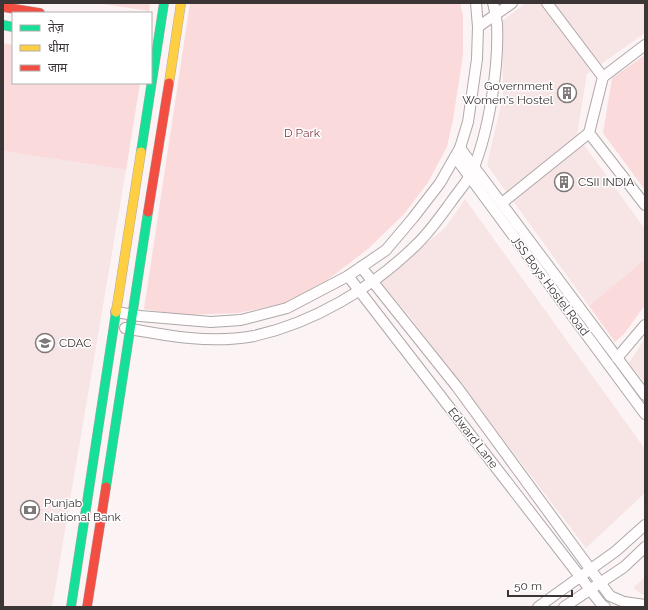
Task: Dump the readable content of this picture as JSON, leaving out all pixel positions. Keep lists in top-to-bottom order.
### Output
{
  "streets": {
    "street": ["JSS Boys Hostel Road", "Edward Lane"]
  },
  "parks": ["D Park"],
  "places": {
    "building": ["Government Women's Hostel", "CSII INDIA"],
    "school or university": ["CDAC"],
    "bank": ["Punjab National Bank"]
  },
  "legend": ["तेज़", "धीमा", "जाम"],
  "scale_bar": "50 m"
}
